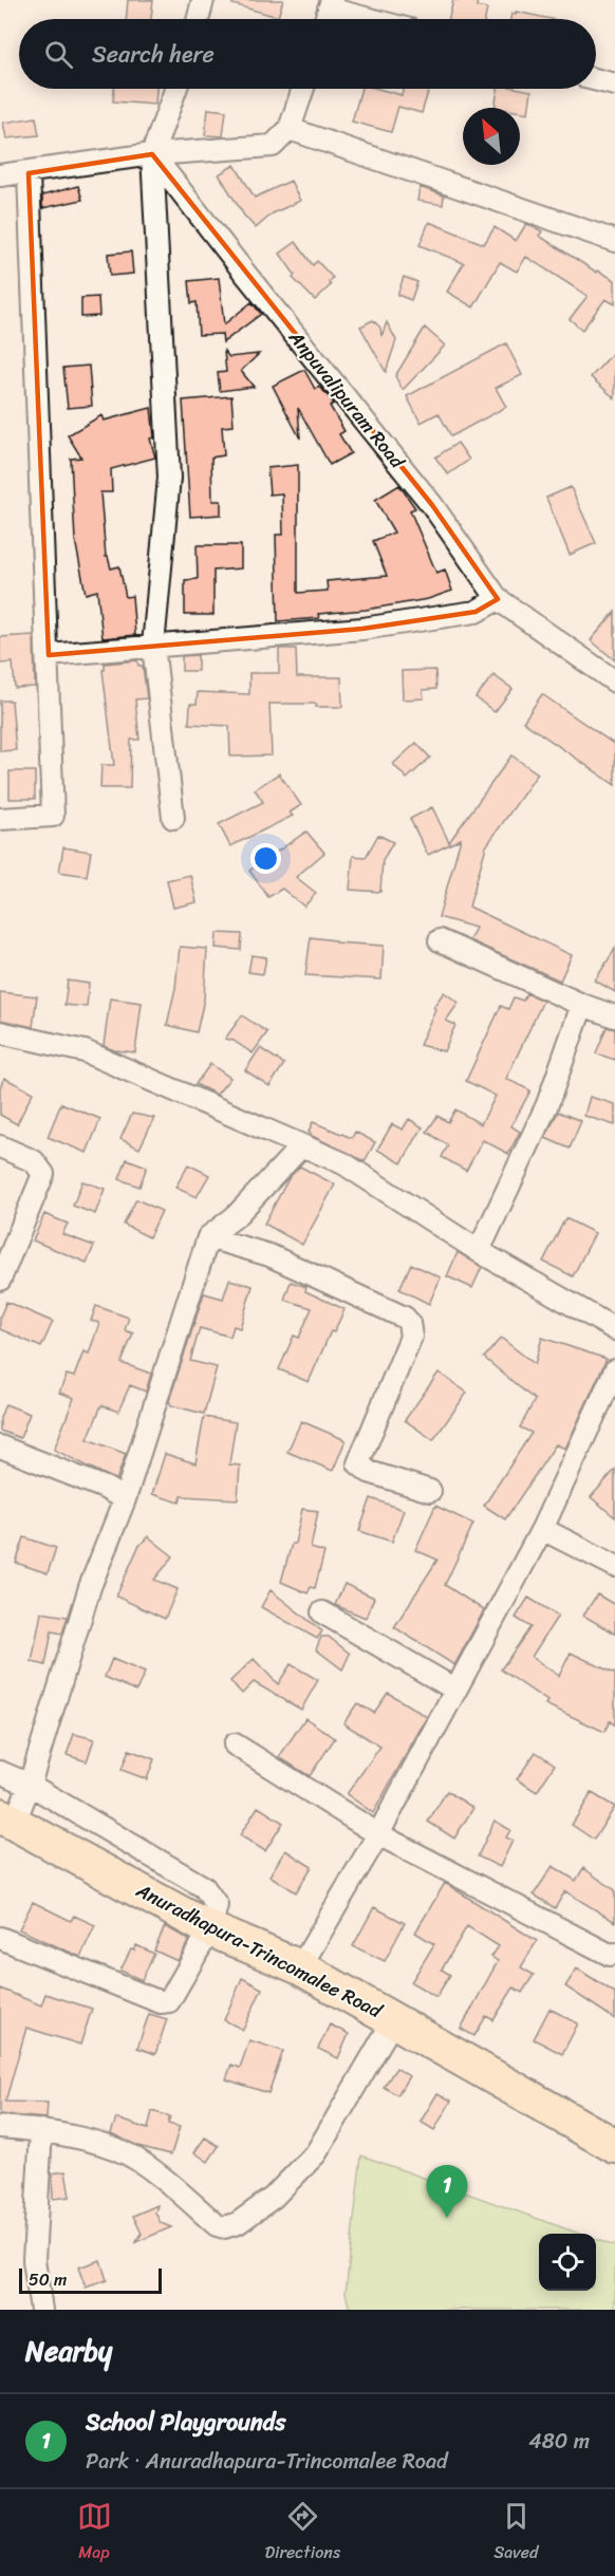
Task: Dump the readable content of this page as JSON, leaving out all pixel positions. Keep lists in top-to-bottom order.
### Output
{
  "streets": {
    "highway": ["Anuradhapura-Trincomalee Road"],
    "street": ["Anpuvalipuram Road"]
  },
  "scale_bar": "50 m",
  "north": "top left",
  "page": {
    "search": "Search here",
    "pins": "1",
    "scale": "50 m",
    "heading": "Nearby",
    "list": [
      {
        "mark": "1",
        "name": "School Playgrounds",
        "note": "Park · Anuradhapura-Trincomalee Road",
        "value": "480 m"
      }
    ],
    "nav": ["Map", "Directions", "Saved"]
  }
}
